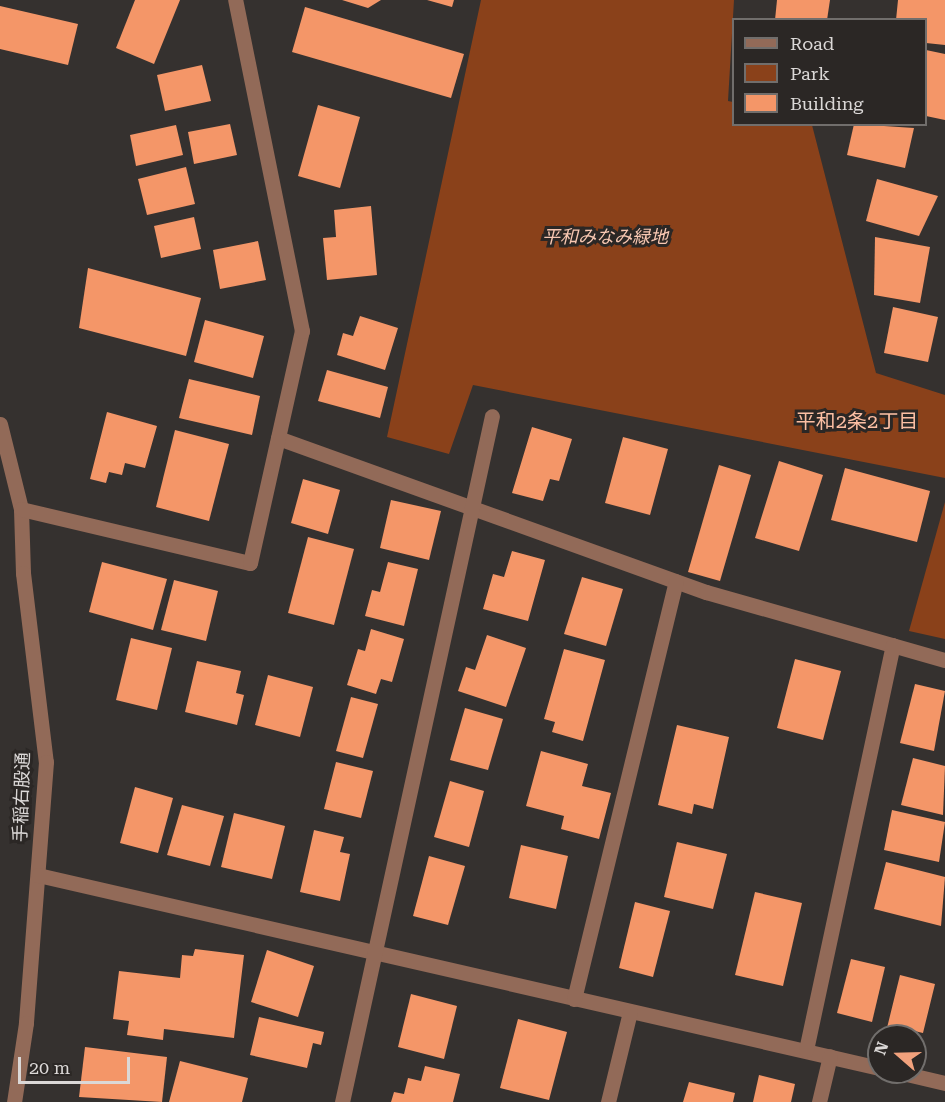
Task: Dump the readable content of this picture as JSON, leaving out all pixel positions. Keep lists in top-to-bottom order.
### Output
{
  "streets": {
    "street": ["手稲右股通"]
  },
  "districts": ["平和2条2丁目"],
  "parks": ["平和みなみ緑地"],
  "legend": ["Road", "Park", "Building"],
  "scale_bar": "20 m",
  "north": "left"
}
